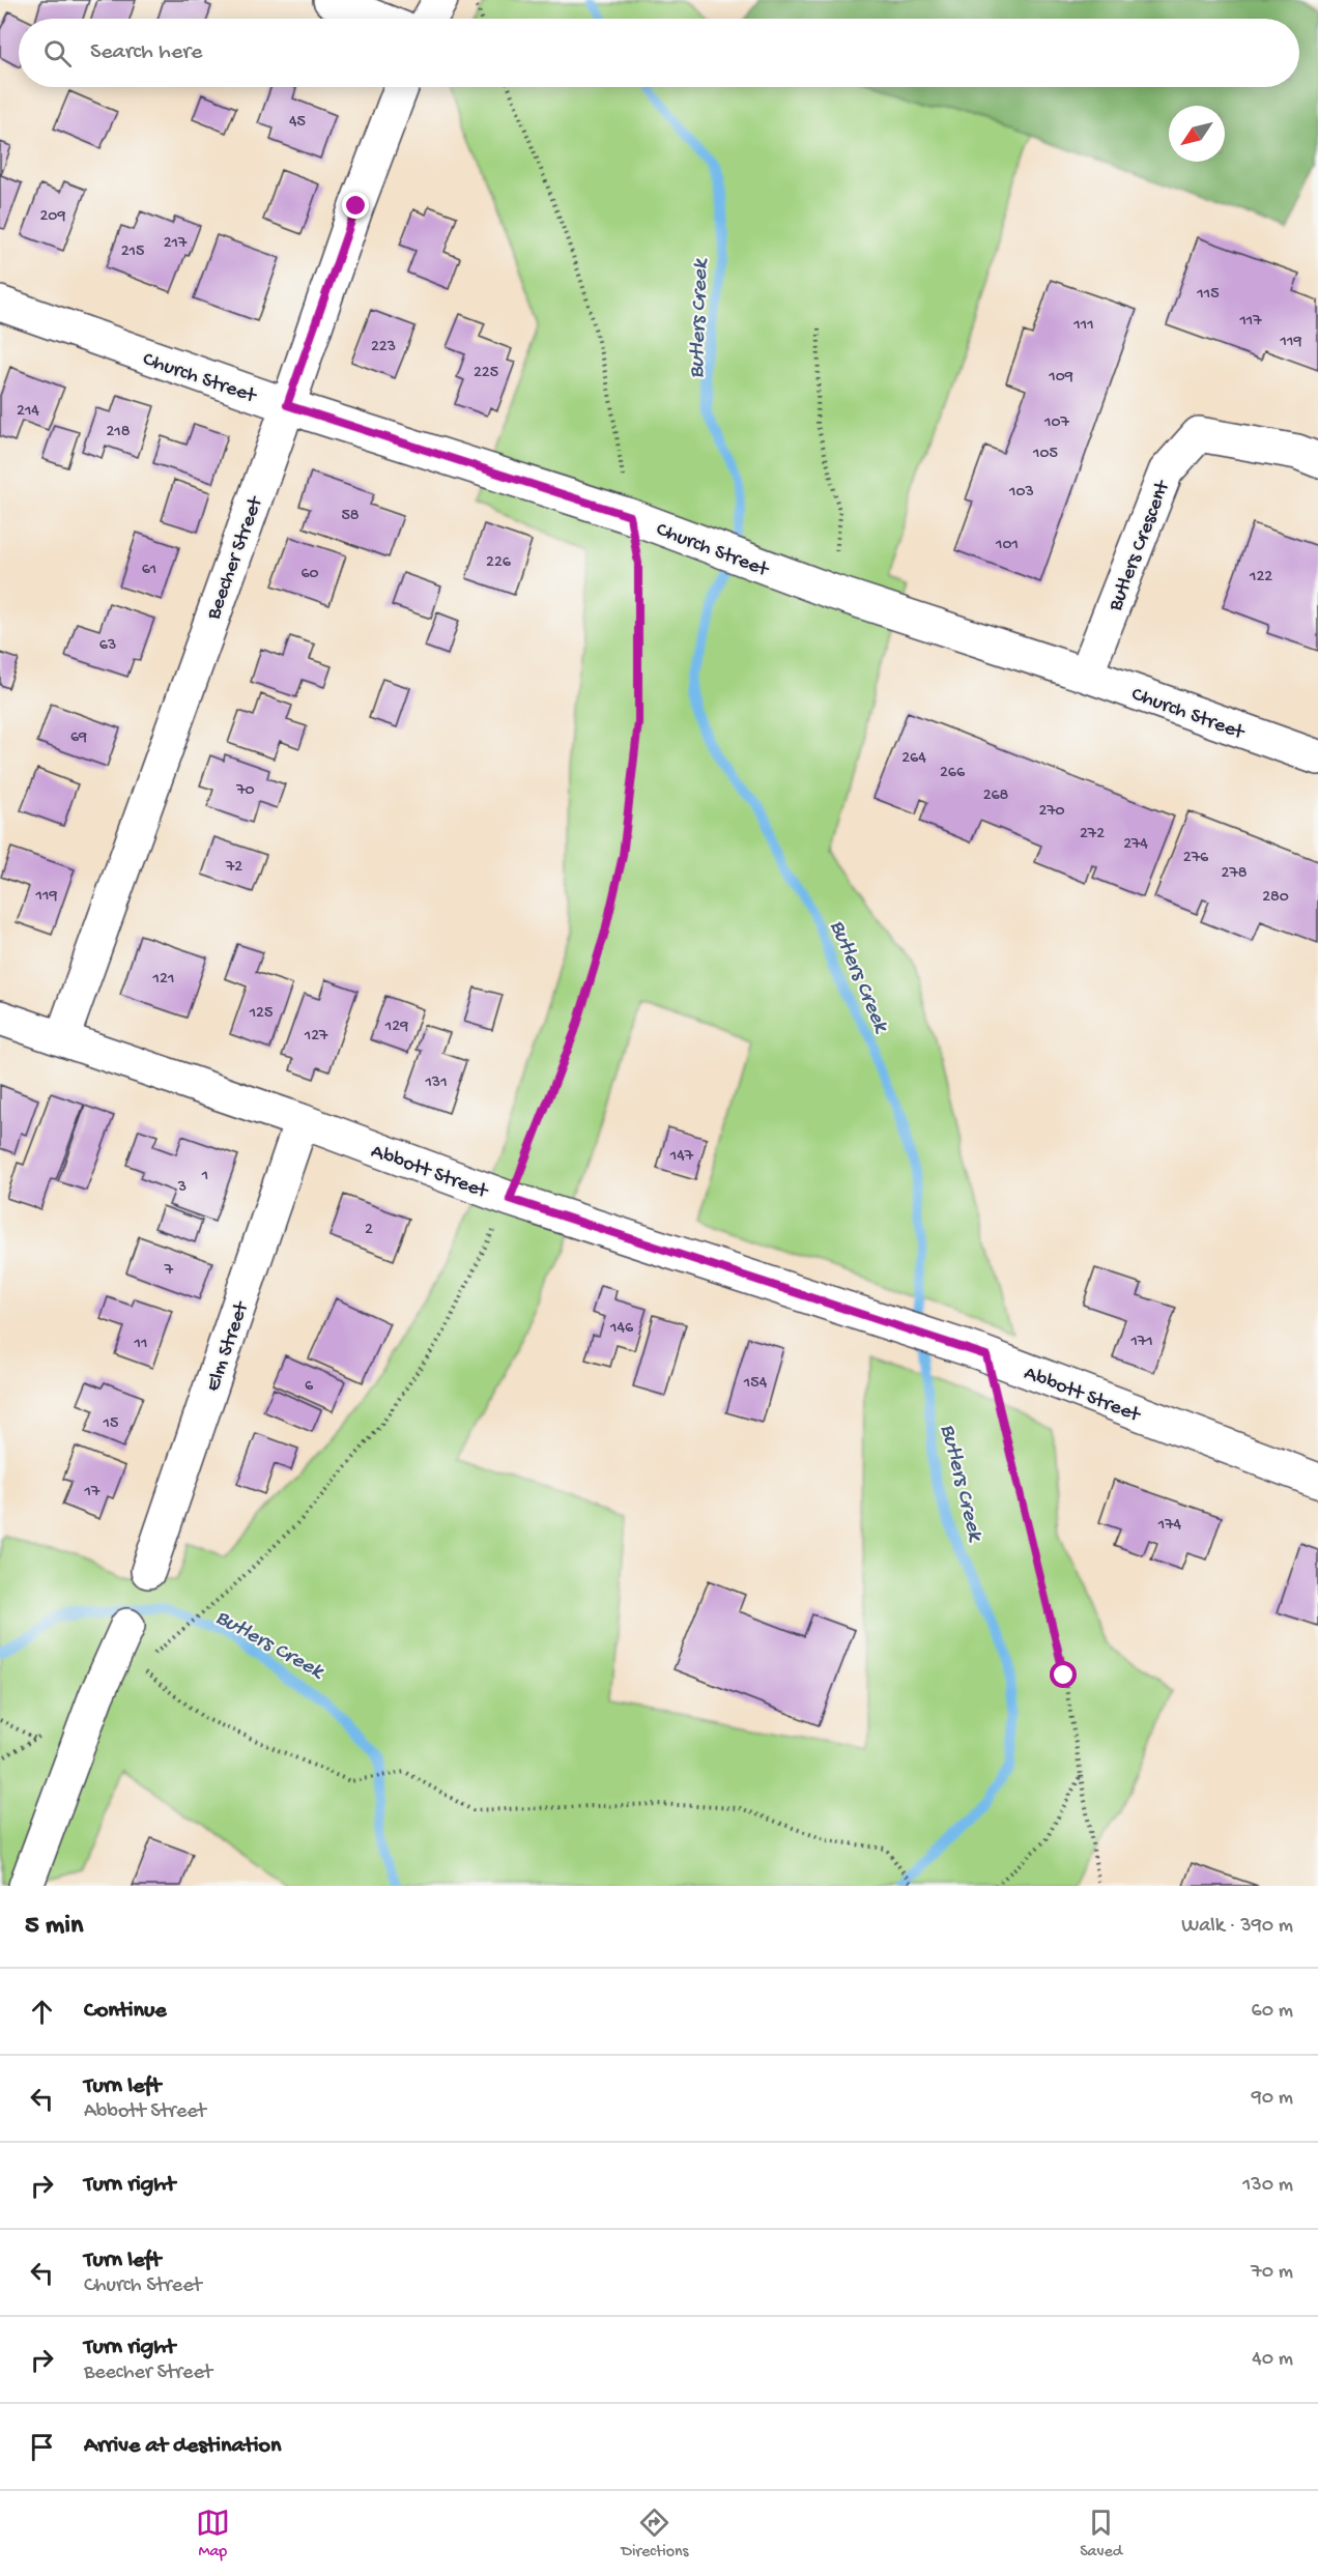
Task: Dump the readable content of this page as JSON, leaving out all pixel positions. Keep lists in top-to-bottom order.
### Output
{
  "streets": {
    "street": [
      "Church Street",
      "Butlers Crescent",
      "Beecher Street",
      "Abbott Street",
      "Elm Street"
    ]
  },
  "crossings": [
    ["Church Street", "Butlers Crescent"],
    ["Church Street", "Beecher Street"],
    ["Beecher Street", "Abbott Street"],
    ["Abbott Street", "Elm Street"]
  ],
  "water": ["Butlers Creek"],
  "house_numbers": [
    "45",
    "209",
    "217",
    "215",
    "115",
    "117",
    "111",
    "119",
    "223",
    "225",
    "109",
    "214",
    "107",
    "218",
    "105",
    "103",
    "58",
    "101",
    "226",
    "61",
    "60",
    "122",
    "63",
    "69",
    "264",
    "266",
    "70",
    "268",
    "270",
    "272",
    "274",
    "276",
    "72",
    "278",
    "119",
    "280",
    "121",
    "125",
    "129",
    "127",
    "131",
    "147",
    "1",
    "3",
    "2",
    "7",
    "146",
    "171",
    "11",
    "154",
    "6",
    "15",
    "17",
    "174"
  ],
  "north": "bottom left",
  "page": {
    "search": "Search here",
    "heading": ["5 min", "Walk · 390 m"],
    "list": [
      ["Continue", "60 m"],
      ["Turn left", "Abbott Street", "90 m"],
      ["Turn right", "130 m"],
      ["Turn left", "Church Street", "70 m"],
      ["Turn right", "Beecher Street", "40 m"],
      "Arrive at destination"
    ],
    "nav": ["Map", "Directions", "Saved"]
  }
}
